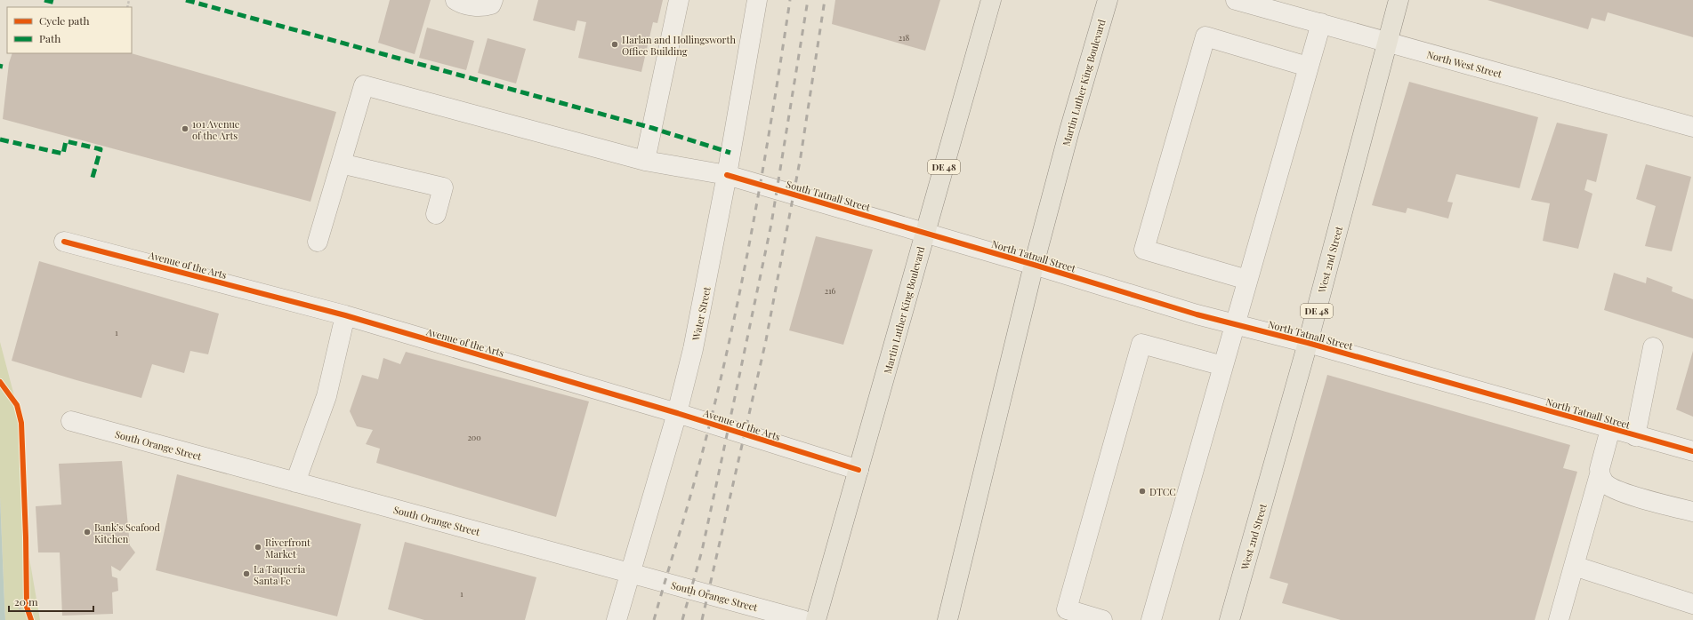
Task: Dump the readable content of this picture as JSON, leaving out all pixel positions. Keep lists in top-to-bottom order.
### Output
{
  "streets": {
    "main road": ["Martin Luther King Boulevard", "DE 48", "West 2nd Street"],
    "street": [
      "North West Street",
      "South Tatnall Street",
      "North Tatnall Street",
      "Avenue of the Arts",
      "Water Street",
      "South Orange Street"
    ]
  },
  "crossings": [
    ["North West Street", "West 2nd Street"],
    ["Martin Luther King Boulevard", "South Tatnall Street"],
    ["Martin Luther King Boulevard", "North Tatnall Street"],
    ["Martin Luther King Boulevard", "Avenue of the Arts"],
    ["South Tatnall Street", "North Tatnall Street"],
    ["South Tatnall Street", "Water Street"],
    ["North Tatnall Street", "West 2nd Street"],
    ["Avenue of the Arts", "Water Street"],
    ["Water Street", "South Orange Street"]
  ],
  "places": [
    "Harlan and Hollingsworth Office Building",
    "101 Avenue of the Arts",
    "DTCC",
    "Bank’s Seafood Kitchen",
    "Riverfront Market",
    "La Taqueria Santa Fe"
  ],
  "house_numbers": [
    "218",
    "216",
    "1",
    "200",
    "1"
  ],
  "legend": ["Cycle path", "Path"],
  "scale_bar": "20 m"
}
